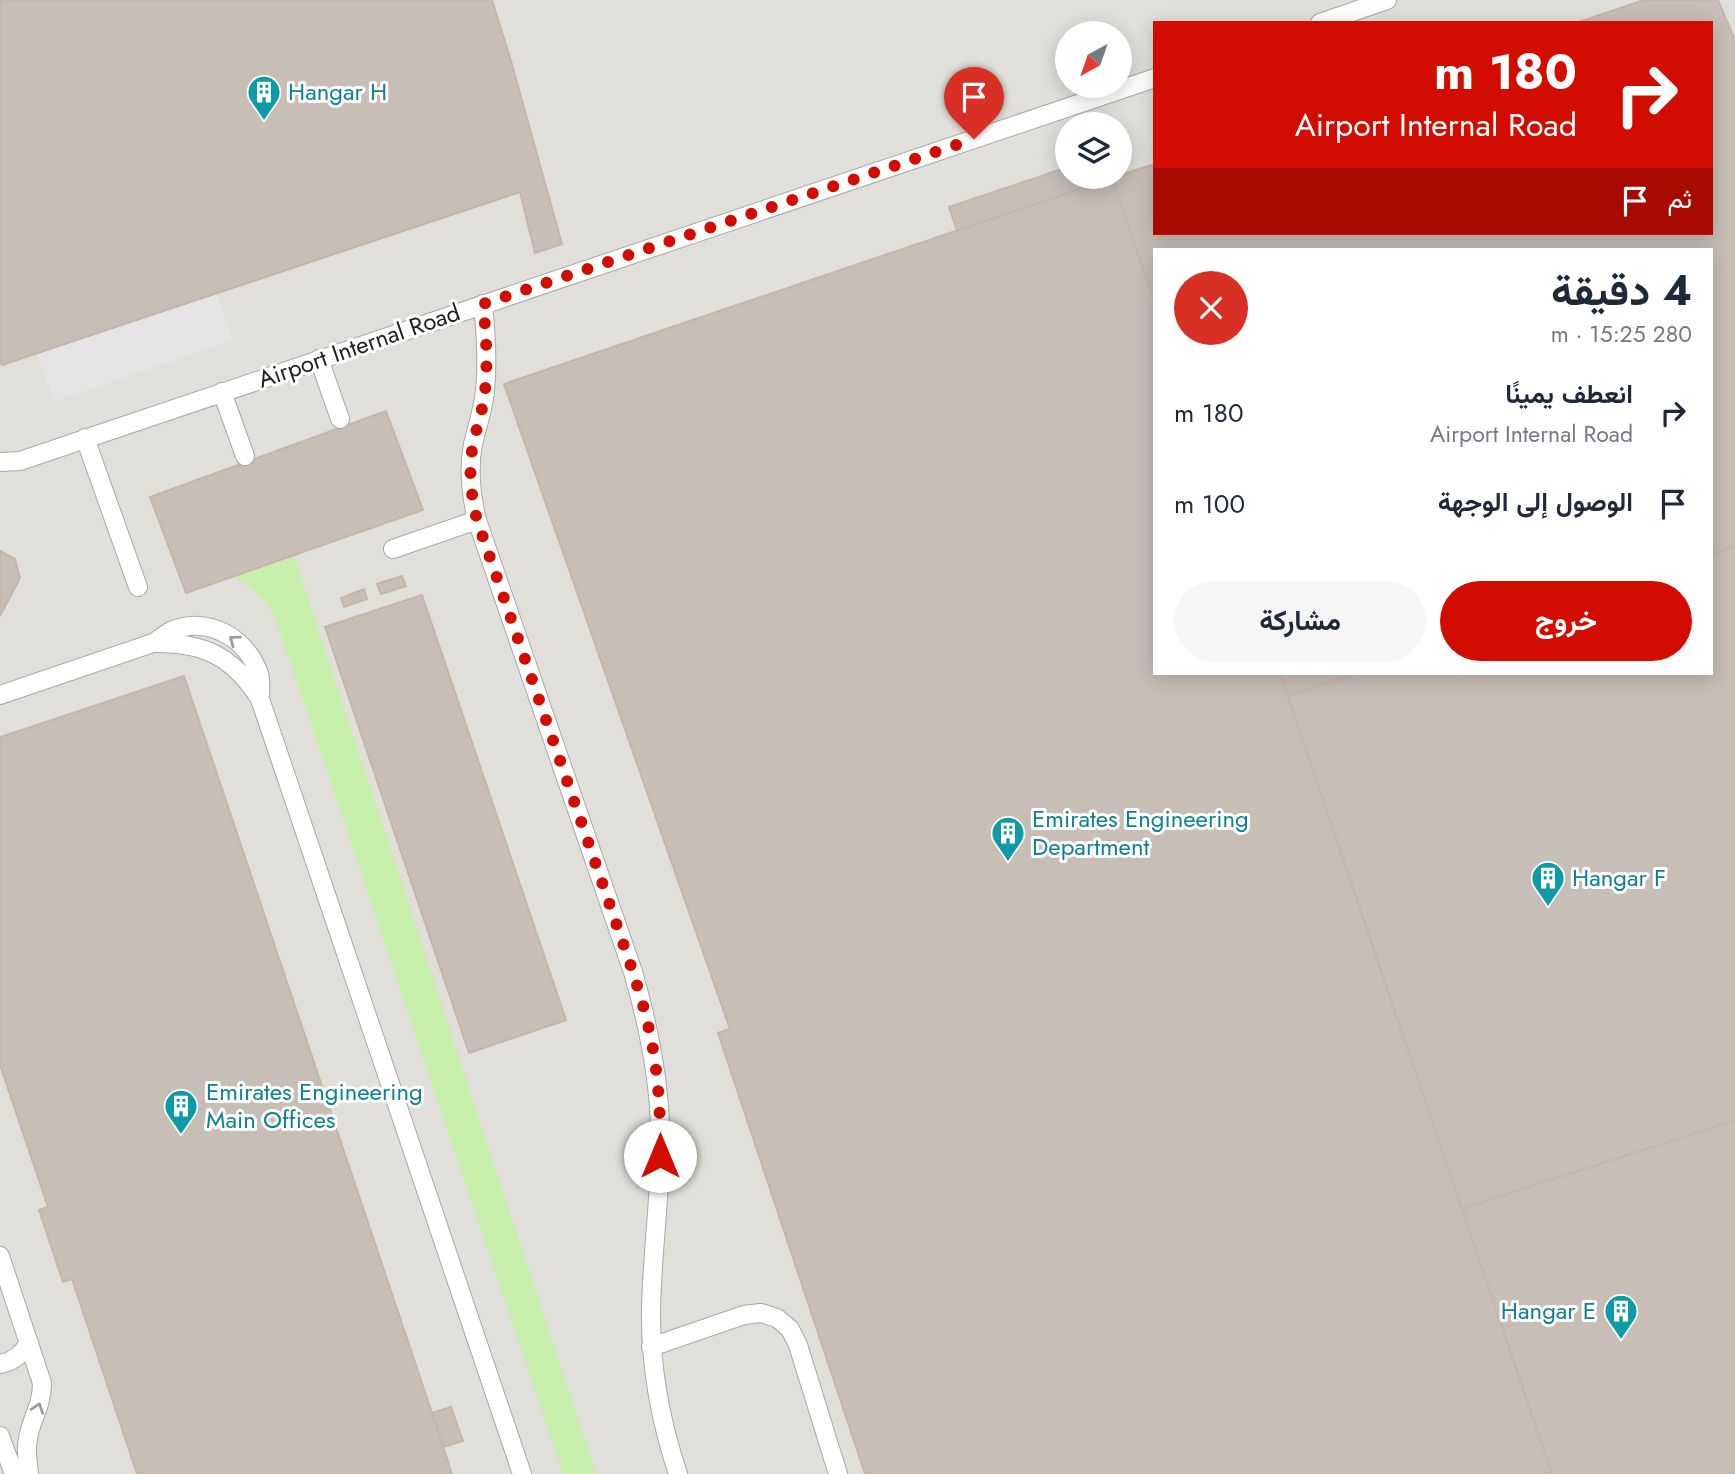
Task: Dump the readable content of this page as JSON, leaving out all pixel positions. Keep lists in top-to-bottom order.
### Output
{
  "streets": {
    "lane": ["Airport Internal Road"]
  },
  "places": {
    "building": [
      "Hangar H",
      "Emirates Engineering Department",
      "Hangar F",
      "Emirates Engineering Main Offices",
      "Hangar E"
    ]
  },
  "north": "bottom left",
  "page": {
    "turn": ["180 m", "Airport Internal Road"],
    "then": "ثم",
    "heading": ["4 دقيقة", "280 m · 15:25"],
    "list": [
      {
        "name": "انعطف يمينًا",
        "note": "Airport Internal Road",
        "value": "180 m"
      },
      {
        "name": "الوصول إلى الوجهة",
        "value": "100 m"
      }
    ],
    "buttons": ["خروج", "مشاركة"]
  }
}
